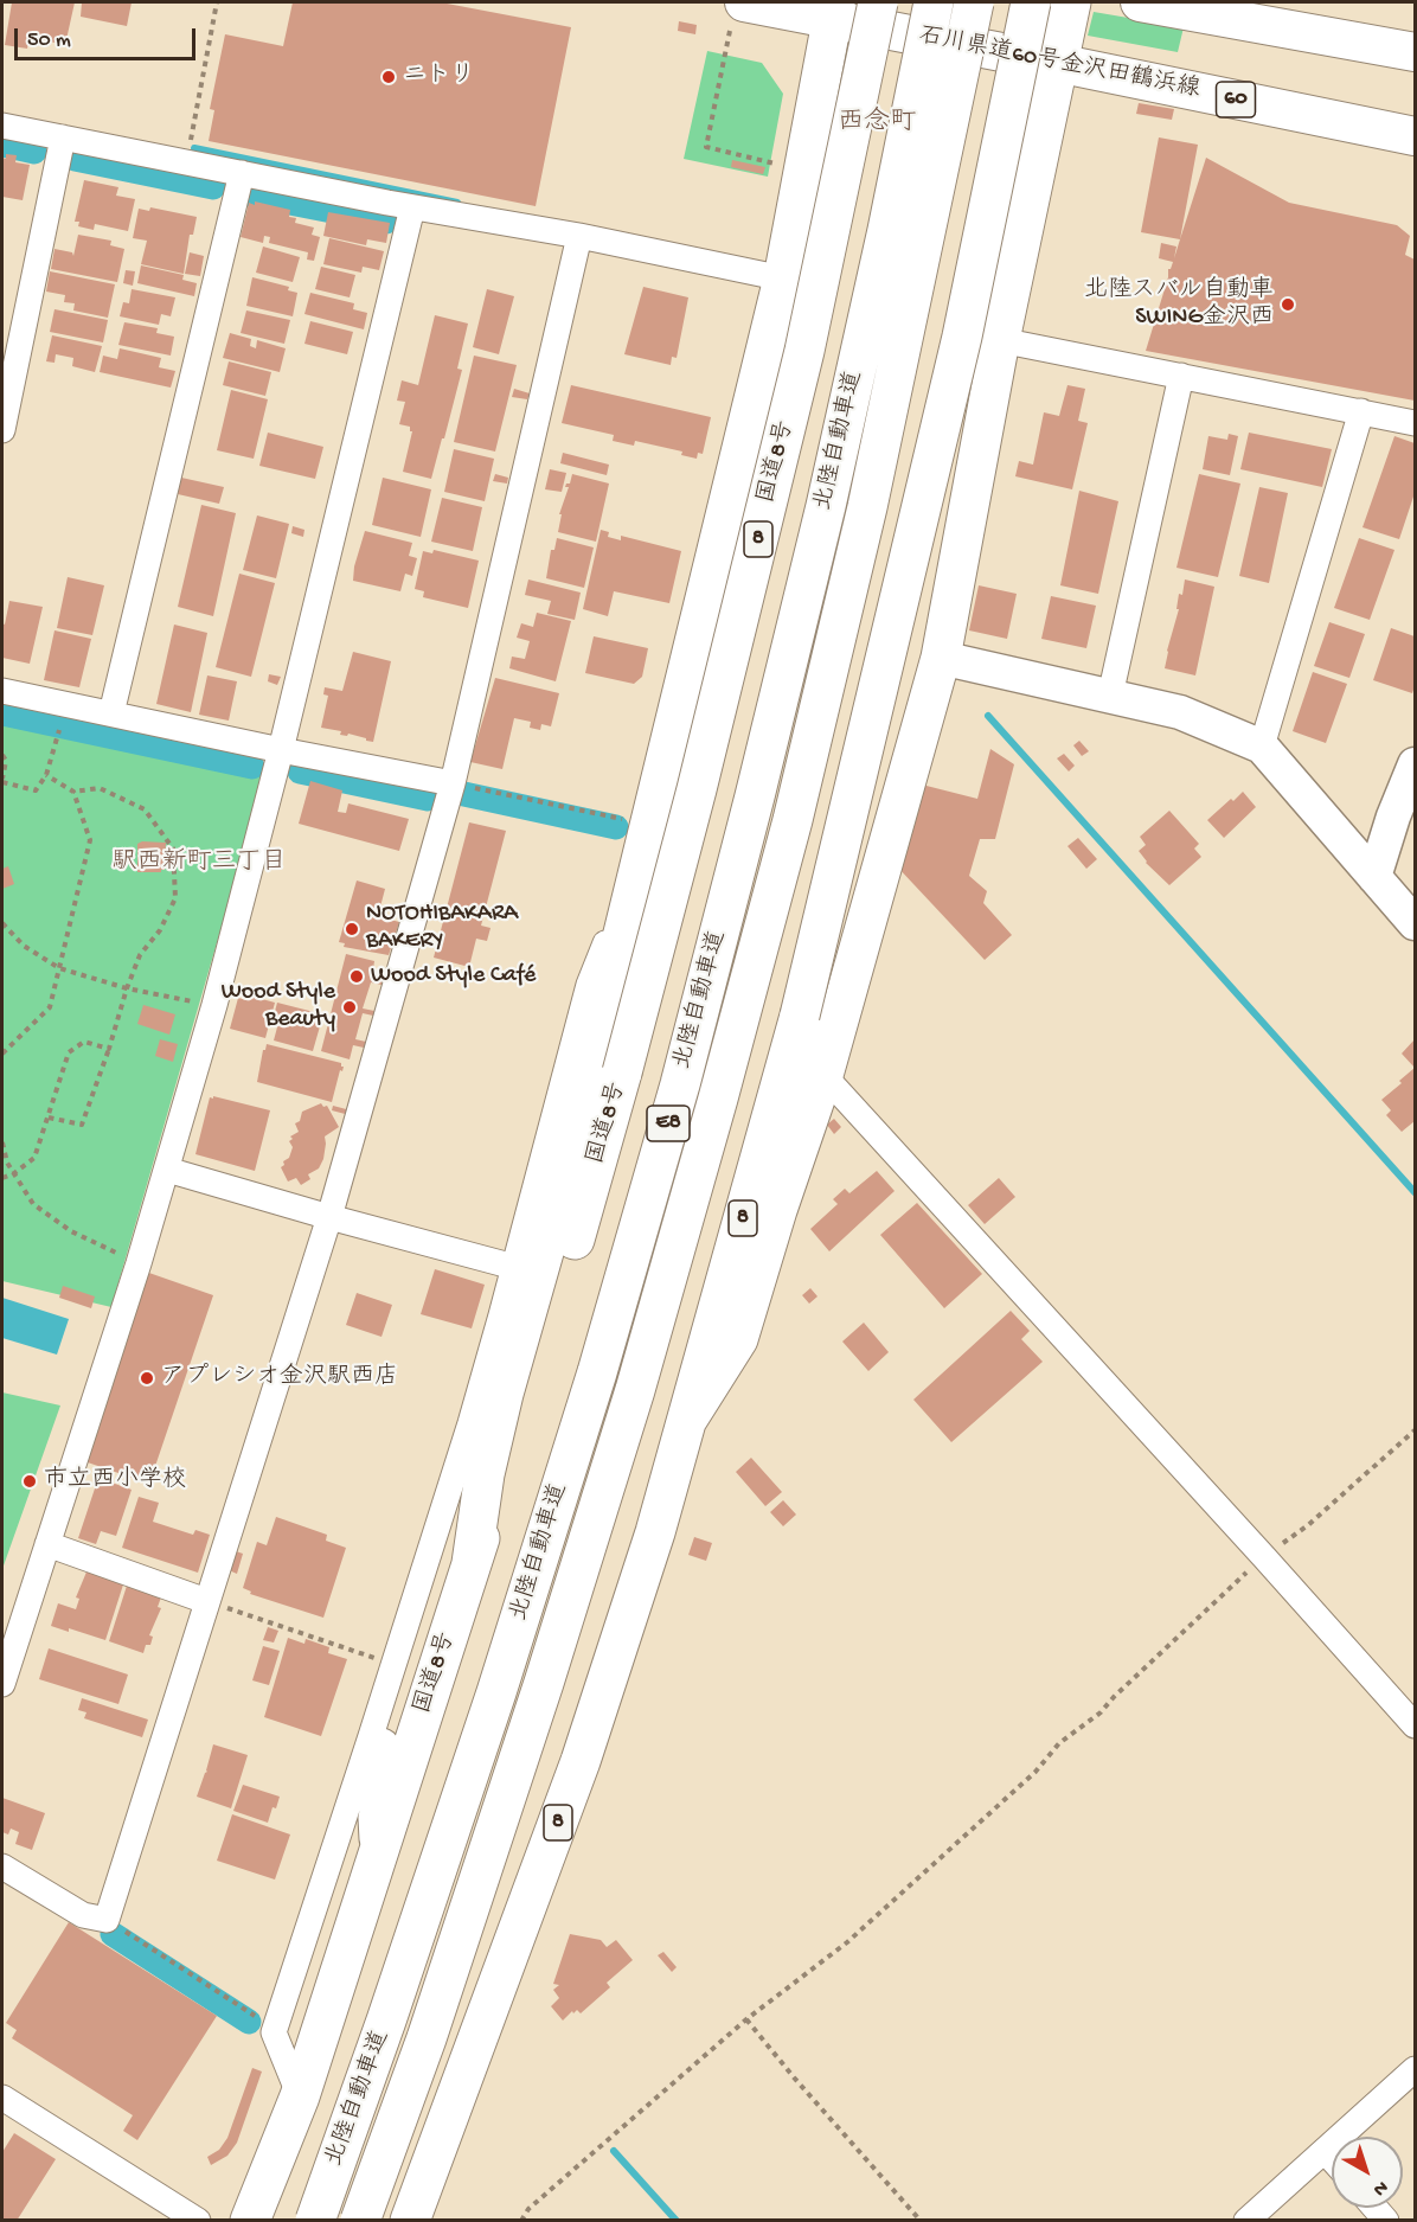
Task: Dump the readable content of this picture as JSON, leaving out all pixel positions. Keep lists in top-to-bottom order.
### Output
{
  "streets": {
    "highway": [
      "北陸自動車道",
      "国道8号",
      "8",
      "E8"
    ],
    "main road": ["石川県道60号金沢田鶴浜線", "60"]
  },
  "crossings": [
    ["石川県道60号金沢田鶴浜線", "8"],
    ["国道8号", "8"]
  ],
  "districts": ["西念町", "駅西新町三丁目"],
  "places": [
    "ニトリ",
    "北陸スバル自動車 SWING金沢西",
    "NOTOHIBAKARA BAKERY",
    "Wood Style Café",
    "Wood Style Beauty",
    "アプレシオ金沢駅西店",
    "市立西小学校"
  ],
  "scale_bar": "50 m",
  "north": "bottom right"
}
